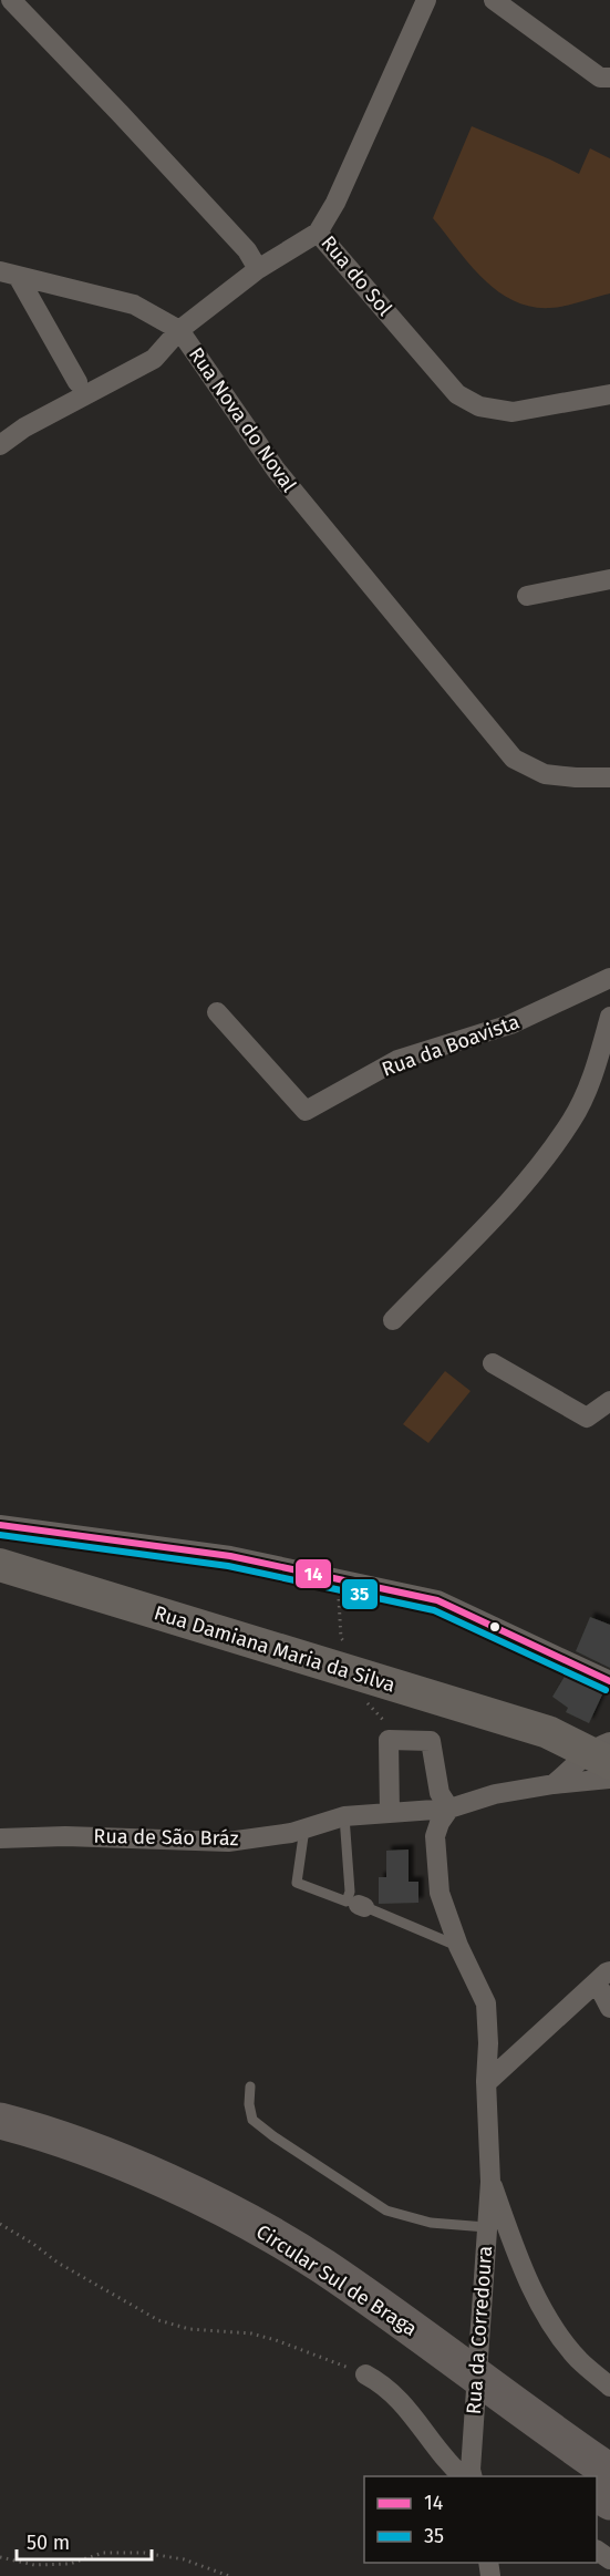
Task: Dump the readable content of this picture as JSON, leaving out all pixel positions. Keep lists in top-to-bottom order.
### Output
{
  "streets": {
    "highway": ["Circular Sul de Braga"],
    "main road": ["Rua Damiana Maria da Silva"],
    "street": [
      "Rua do Sol",
      "Rua Nova do Noval",
      "Rua da Boavista",
      "Rua de São Bráz",
      "Rua da Corredoura"
    ]
  },
  "crossings": [
    ["Rua do Sol", "Rua Nova do Noval"]
  ],
  "lines": ["transit line 14", "transit line 35"],
  "legend": ["14", "35"],
  "scale_bar": "50 m"
}
